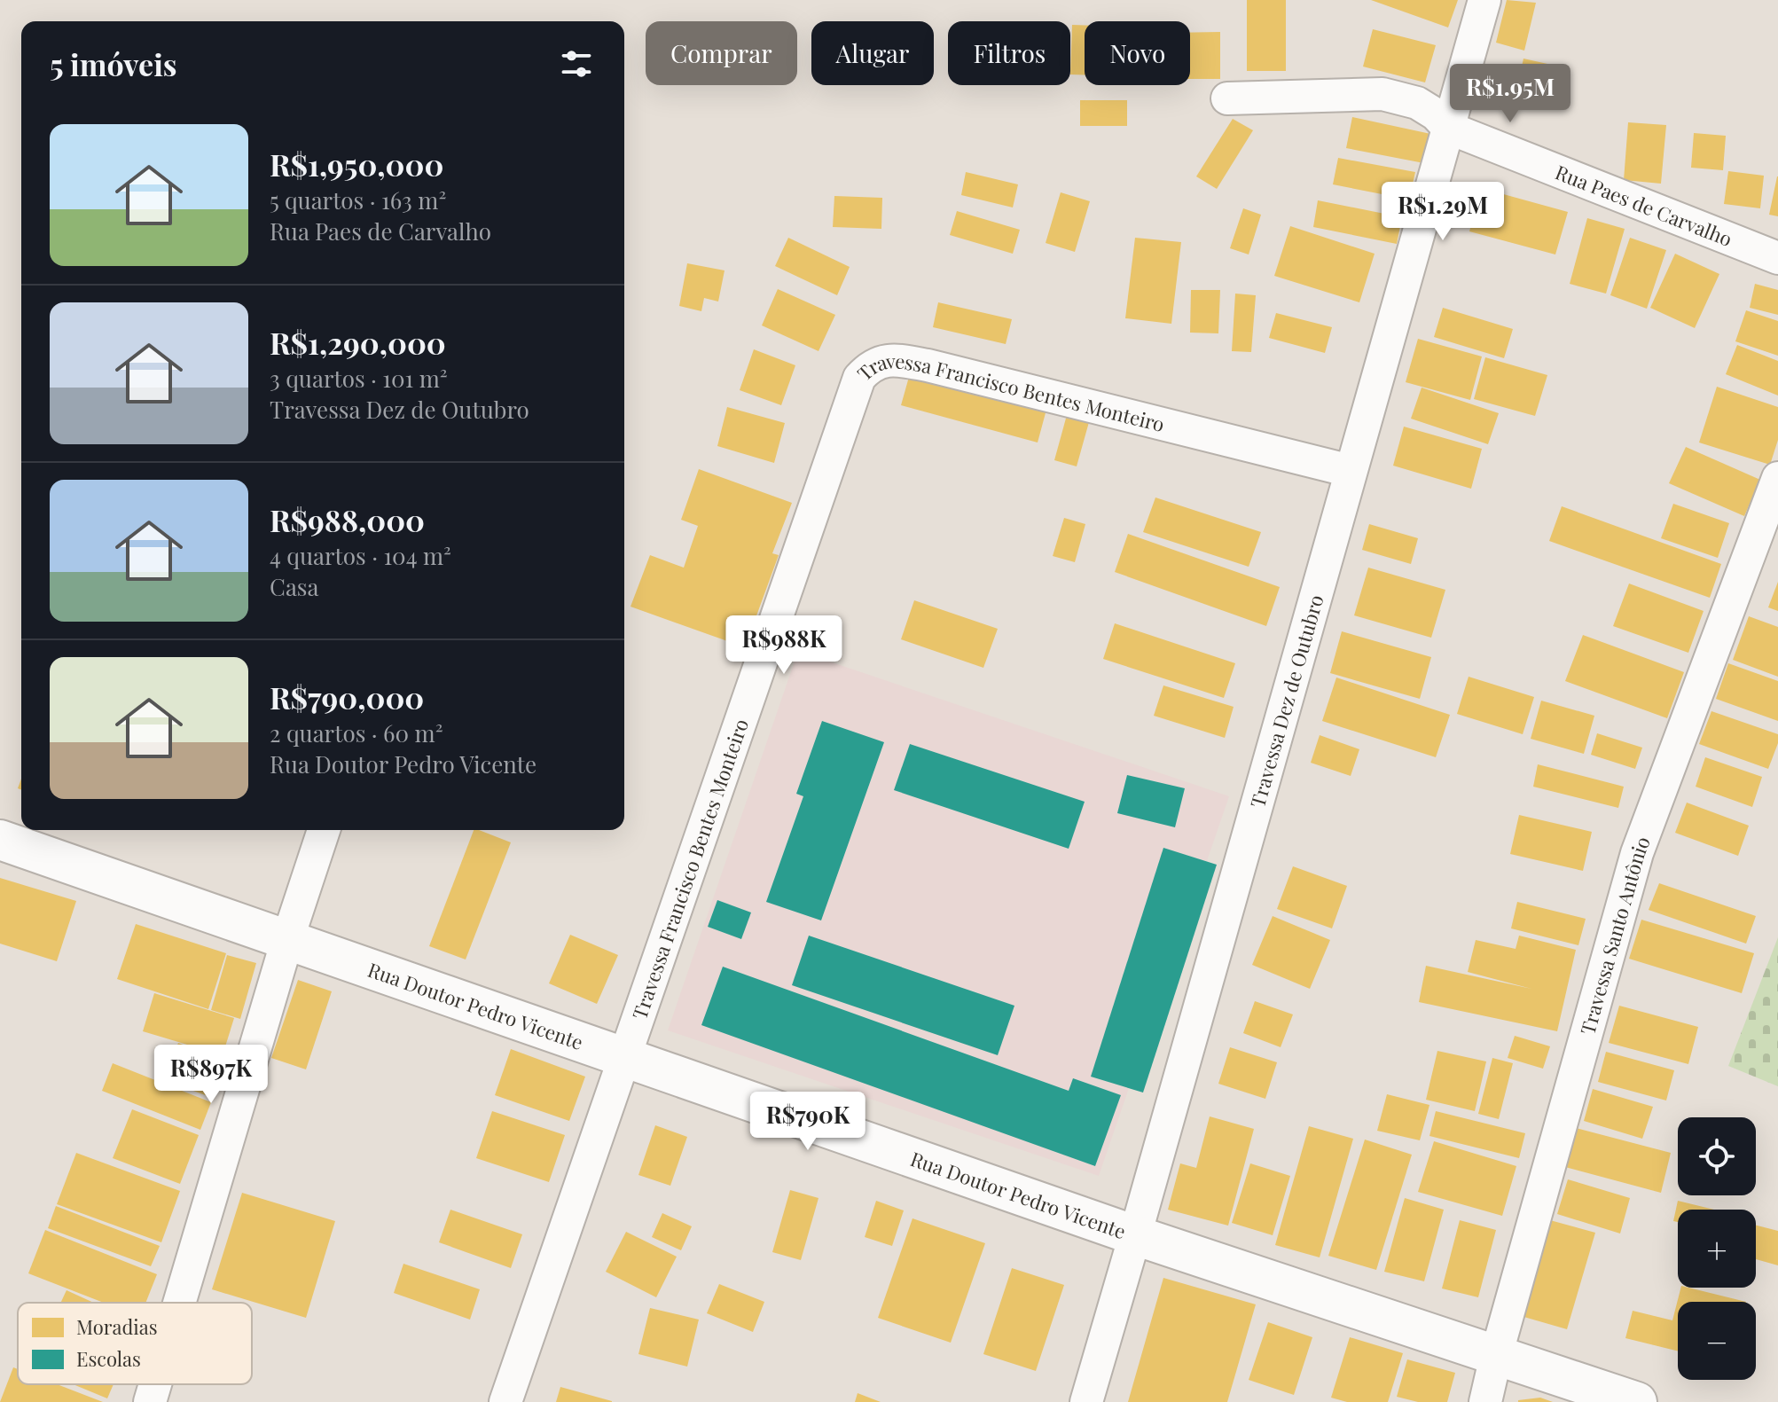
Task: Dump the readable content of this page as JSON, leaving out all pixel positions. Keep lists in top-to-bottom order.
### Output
{
  "streets": {
    "street": [
      "Rua Paes de Carvalho",
      "Travessa Francisco Bentes Monteiro",
      "Travessa Dez de Outubro",
      "Travessa Santo Antônio",
      "Rua Doutor Pedro Vicente"
    ]
  },
  "crossings": [
    ["Rua Paes de Carvalho", "Travessa Dez de Outubro"],
    ["Travessa Francisco Bentes Monteiro", "Travessa Dez de Outubro"],
    ["Travessa Francisco Bentes Monteiro", "Rua Doutor Pedro Vicente"],
    ["Travessa Dez de Outubro", "Rua Doutor Pedro Vicente"],
    ["Travessa Santo Antônio", "Rua Doutor Pedro Vicente"]
  ],
  "legend": ["Moradias", "Escolas"],
  "page": {
    "chip": [
      "Comprar",
      "Alugar",
      "Filtros",
      "Novo"
    ],
    "heading": "5 imóveis",
    "price": [
      "R$1.95M",
      "R$1.29M",
      "R$988K",
      "R$897K",
      "R$790K"
    ],
    "list": [
      {
        "name": "R$1,950,000",
        "note": "5 quartos · 163 m² · Rua Paes de Carvalho"
      },
      {
        "name": "R$1,290,000",
        "note": "3 quartos · 101 m² · Travessa Dez de Outubro"
      },
      {
        "name": "R$988,000",
        "note": "4 quartos · 104 m² · Casa"
      },
      {
        "name": "R$790,000",
        "note": "2 quartos · 60 m² · Rua Doutor Pedro Vicente"
      }
    ],
    "map_buttons": ["+", "−"]
  }
}
